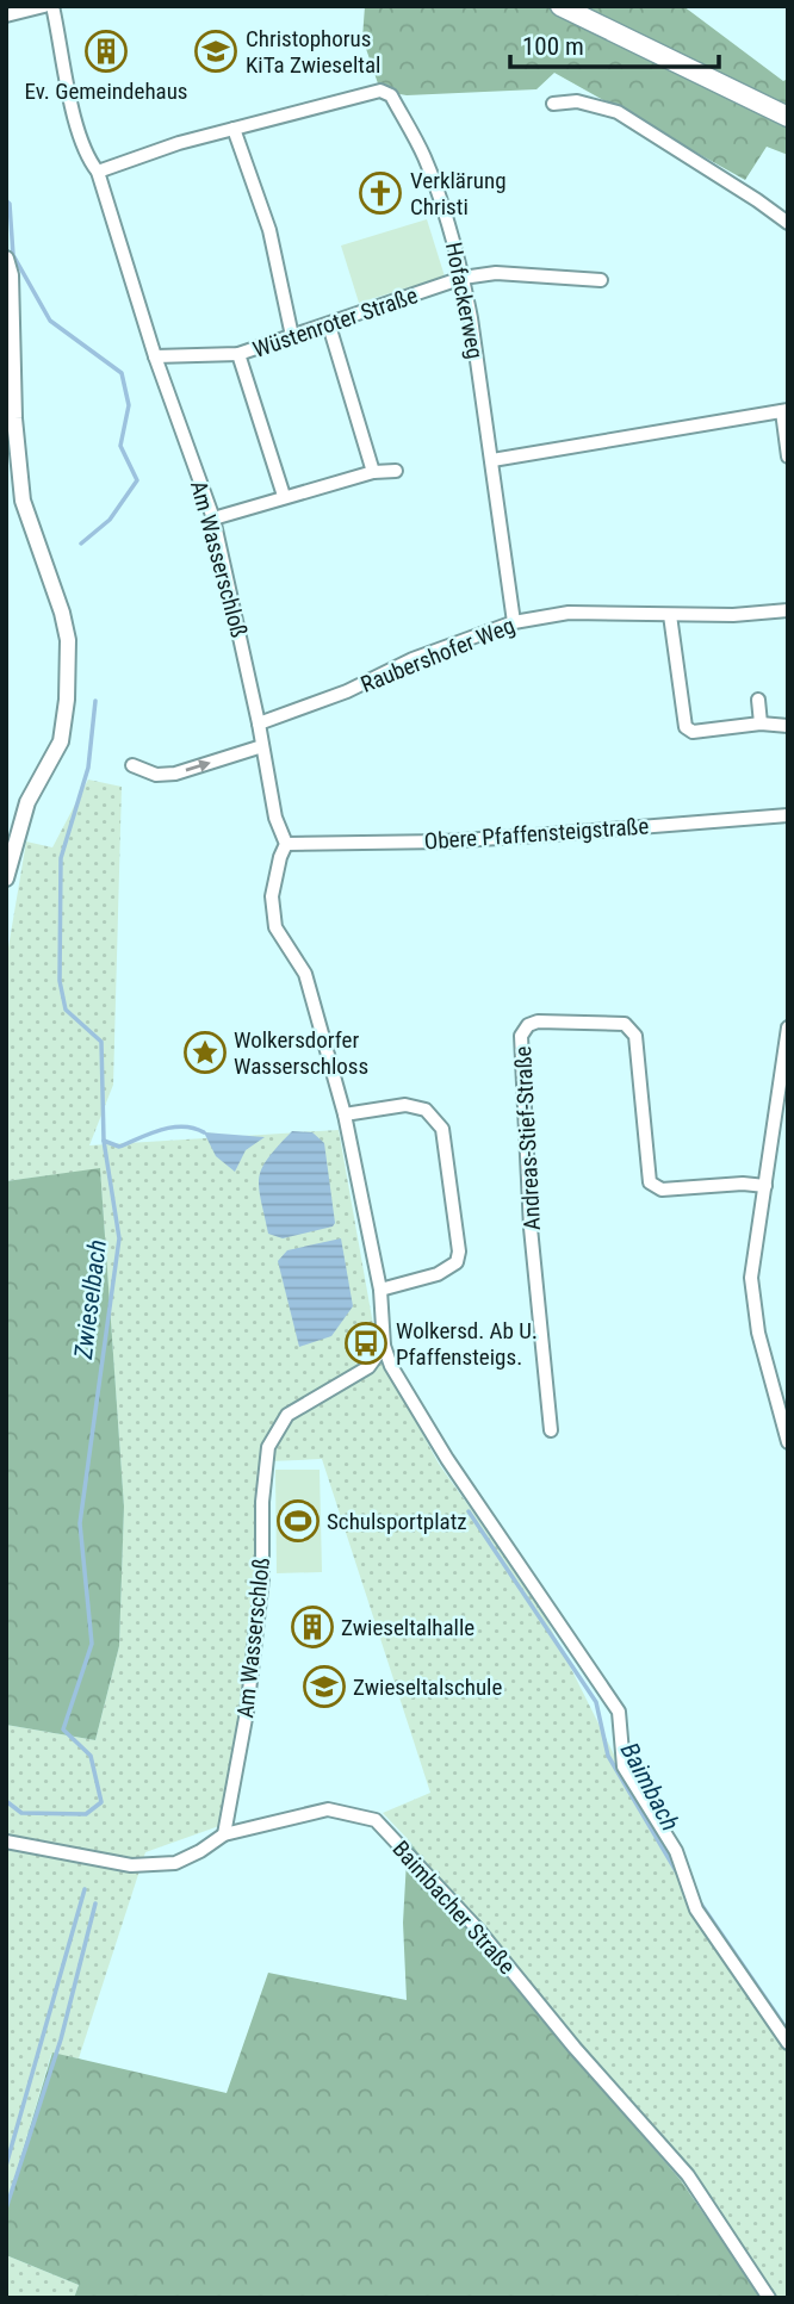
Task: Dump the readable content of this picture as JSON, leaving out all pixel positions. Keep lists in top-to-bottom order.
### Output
{
  "streets": {
    "street": [
      "Hofackerweg",
      "Wüstenroter Straße",
      "Am Wasserschloß",
      "Raubershofer Weg",
      "Obere Pfaffensteigstraße",
      "Andreas-Stief-Straße",
      "Baimbacher Straße"
    ]
  },
  "crossings": [
    ["Hofackerweg", "Wüstenroter Straße"],
    ["Hofackerweg", "Am Wasserschloß"],
    ["Hofackerweg", "Raubershofer Weg"],
    ["Wüstenroter Straße", "Am Wasserschloß"],
    ["Am Wasserschloß", "Raubershofer Weg"],
    ["Am Wasserschloß", "Obere Pfaffensteigstraße"],
    ["Am Wasserschloß", "Baimbacher Straße"]
  ],
  "water": ["Zwieselbach", "Baimbach"],
  "places": {
    "building": ["Ev. Gemeindehaus", "Zwieseltalhalle"],
    "school or university": ["Christophorus KiTa Zwieseltal", "Zwieseltalschule"],
    "church": ["Verklärung Christi"],
    "place": ["Wolkersdorfer Wasserschloss"],
    "bus stop": ["Wolkersd. Ab U. Pfaffensteigs."],
    "sports": ["Schulsportplatz"]
  },
  "scale_bar": "100 m"
}
